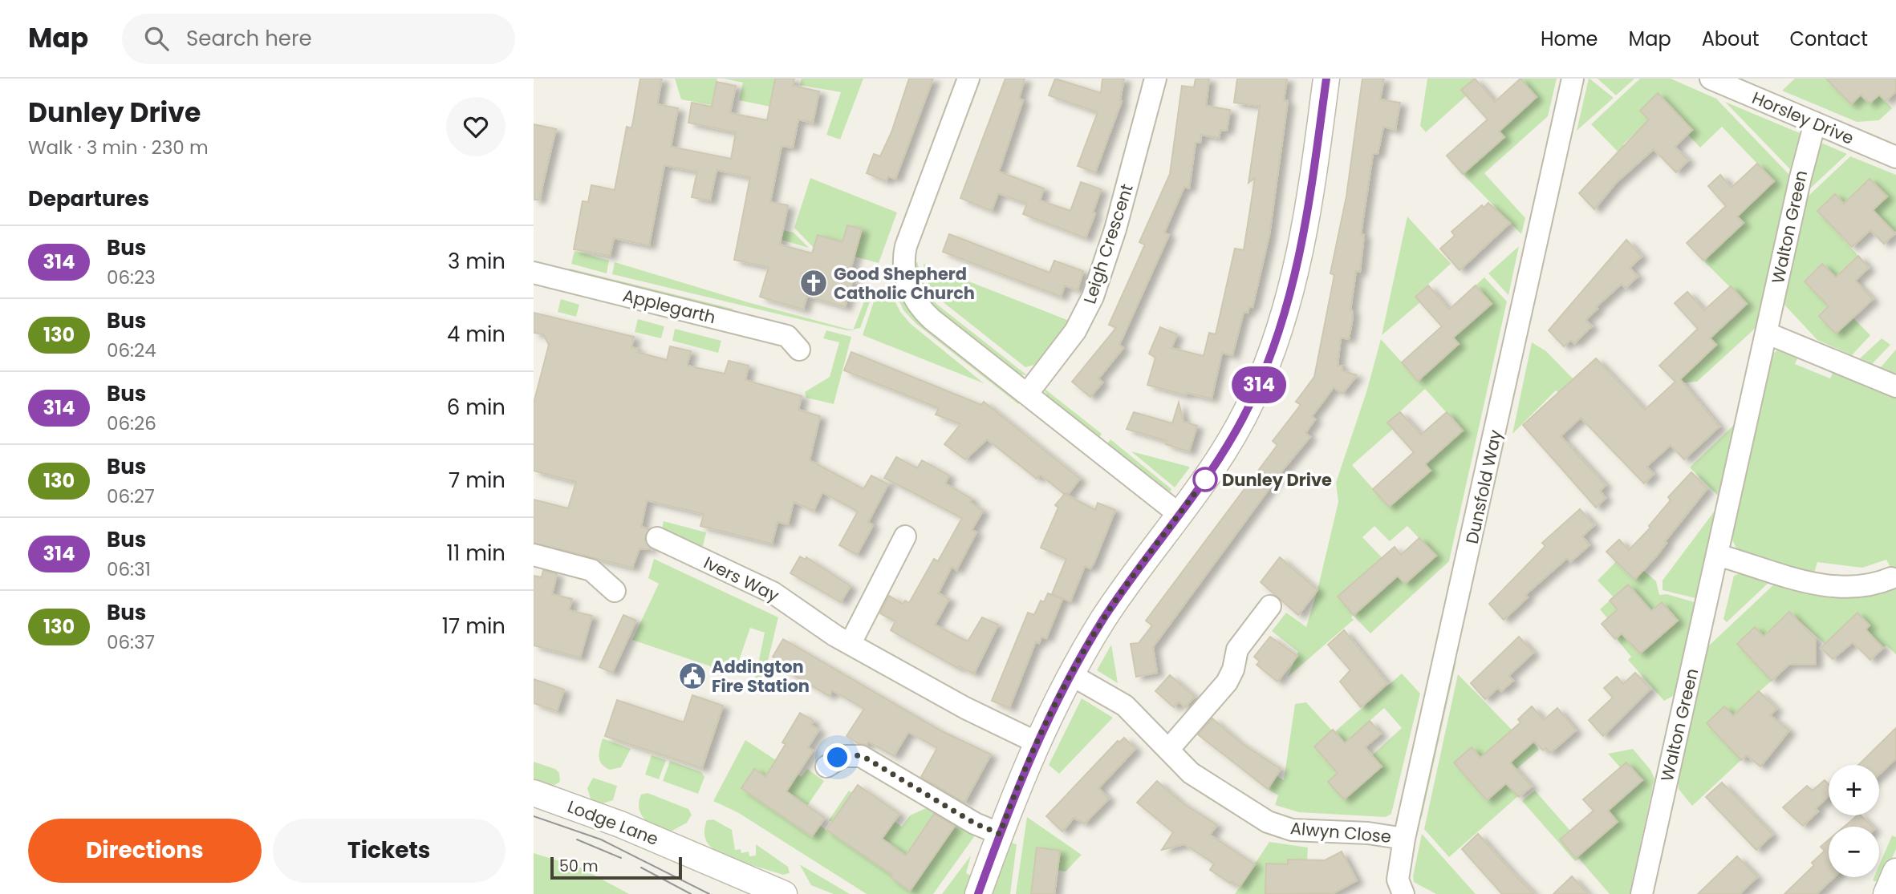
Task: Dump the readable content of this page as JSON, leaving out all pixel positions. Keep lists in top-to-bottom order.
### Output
{
  "streets": {
    "street": [
      "Horsley Drive",
      "Walton Green",
      "Leigh Crescent",
      "Applegarth",
      "Dunsfold Way",
      "Ivers Way",
      "Lodge Lane",
      "Alwyn Close"
    ]
  },
  "crossings": [
    ["Horsley Drive", "Walton Green"],
    ["Dunsfold Way", "Alwyn Close"]
  ],
  "places": {
    "church": ["Good Shepherd Catholic Church"],
    "other": ["Dunley Drive"],
    "public building": ["Addington Fire Station"]
  },
  "lines": ["bus line 314"],
  "scale_bar": "50 m",
  "page": {
    "header": "Map",
    "search": "Search here",
    "nav": [
      "Home",
      "Map",
      "About",
      "Contact"
    ],
    "heading": [
      ["Dunley Drive", "Walk · 3 min · 230 m"],
      "Departures"
    ],
    "on_map": "314",
    "list": [
      {
        "mark": "314",
        "name": "Bus",
        "note": "06:23",
        "value": "3 min"
      },
      {
        "mark": "130",
        "name": "Bus",
        "note": "06:24",
        "value": "4 min"
      },
      {
        "mark": "314",
        "name": "Bus",
        "note": "06:26",
        "value": "6 min"
      },
      {
        "mark": "130",
        "name": "Bus",
        "note": "06:27",
        "value": "7 min"
      },
      {
        "mark": "314",
        "name": "Bus",
        "note": "06:31",
        "value": "11 min"
      },
      {
        "mark": "130",
        "name": "Bus",
        "note": "06:37",
        "value": "17 min"
      }
    ],
    "map_buttons": ["+", "−"],
    "buttons": ["Directions", "Tickets"],
    "scale": "50 m"
  }
}
